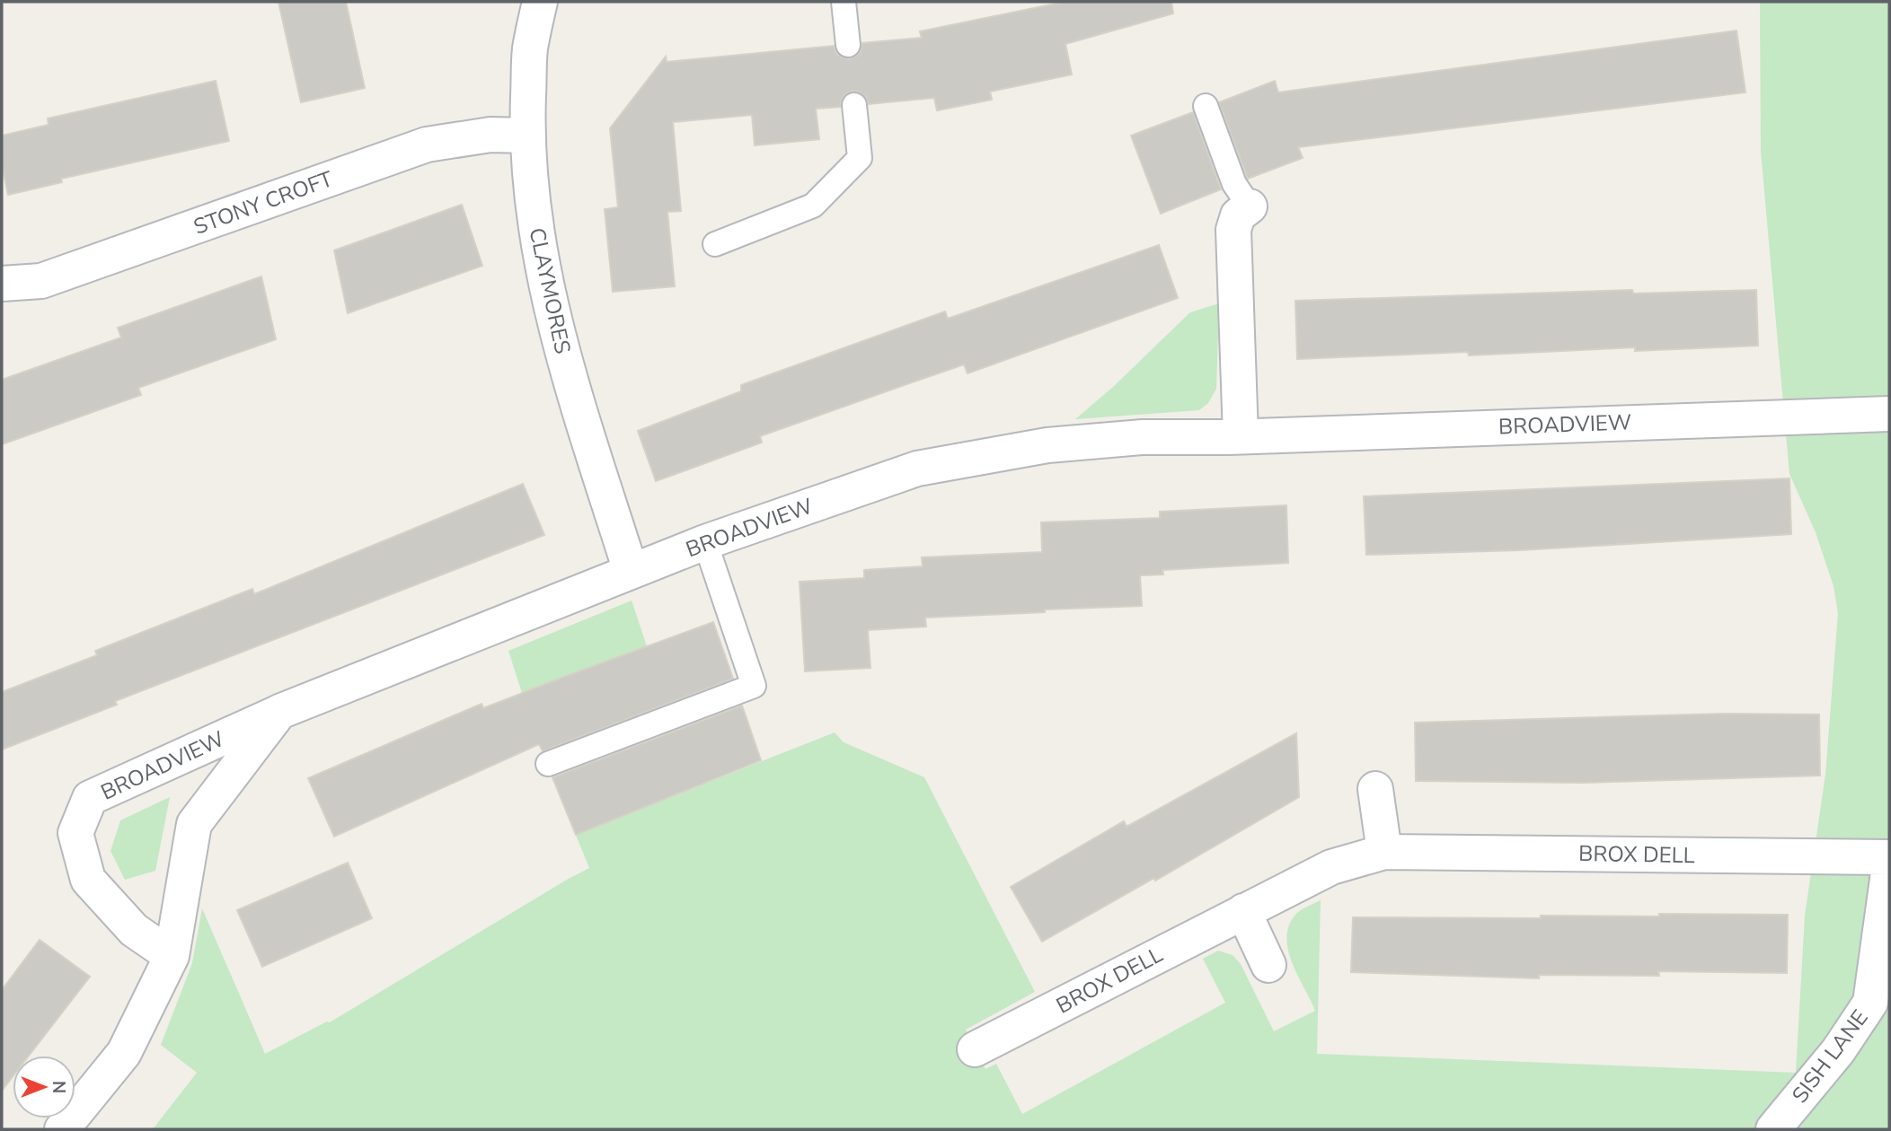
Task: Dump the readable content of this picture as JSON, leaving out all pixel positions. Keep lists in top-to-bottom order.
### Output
{
  "streets": {
    "street": [
      "STONY CROFT",
      "CLAYMORES",
      "BROADVIEW",
      "BROX DELL",
      "SISH LANE"
    ]
  },
  "crossings": [
    ["STONY CROFT", "CLAYMORES"],
    ["CLAYMORES", "BROADVIEW"]
  ],
  "north": "right"
}
